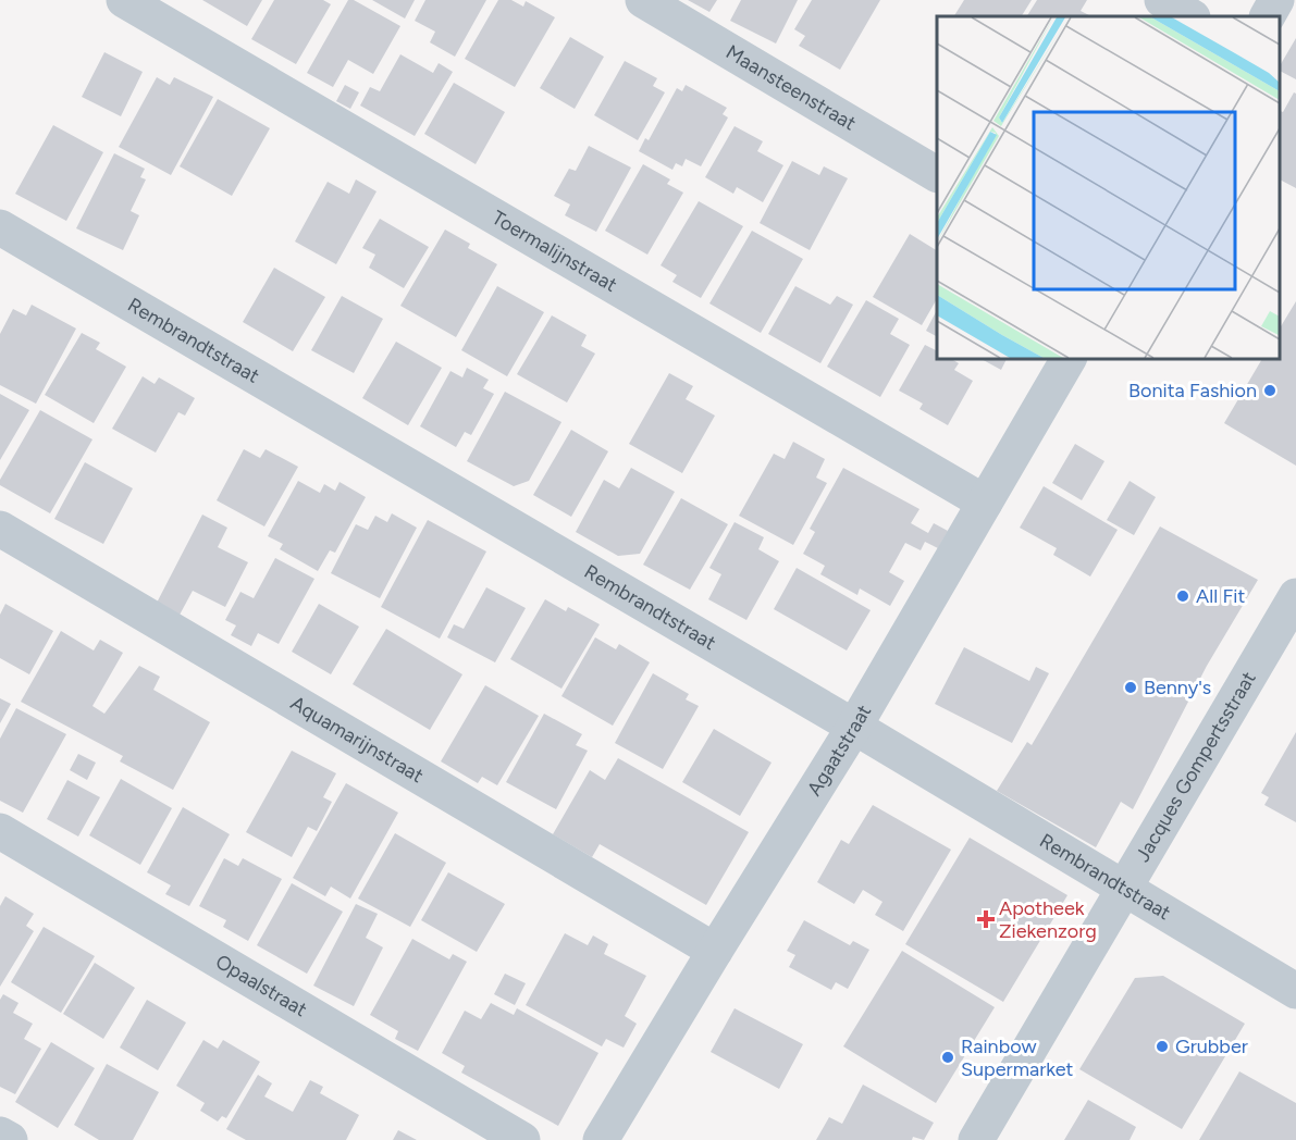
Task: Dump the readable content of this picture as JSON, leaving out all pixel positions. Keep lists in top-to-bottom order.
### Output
{
  "streets": {
    "street": [
      "Maansteenstraat",
      "Toermalijnstraat",
      "Rembrandtstraat",
      "Aquamarijnstraat",
      "Agaatstraat",
      "Jacques Gompertsstraat",
      "Opaalstraat"
    ]
  },
  "crossings": [
    ["Toermalijnstraat", "Agaatstraat"],
    ["Rembrandtstraat", "Agaatstraat"],
    ["Rembrandtstraat", "Jacques Gompertsstraat"],
    ["Aquamarijnstraat", "Agaatstraat"]
  ],
  "places": {
    "other": [
      "Bonita Fashion",
      "All Fit",
      "Benny's",
      "Grubber",
      "Rainbow Supermarket"
    ],
    "health": ["Apotheek Ziekenzorg"]
  }
}
